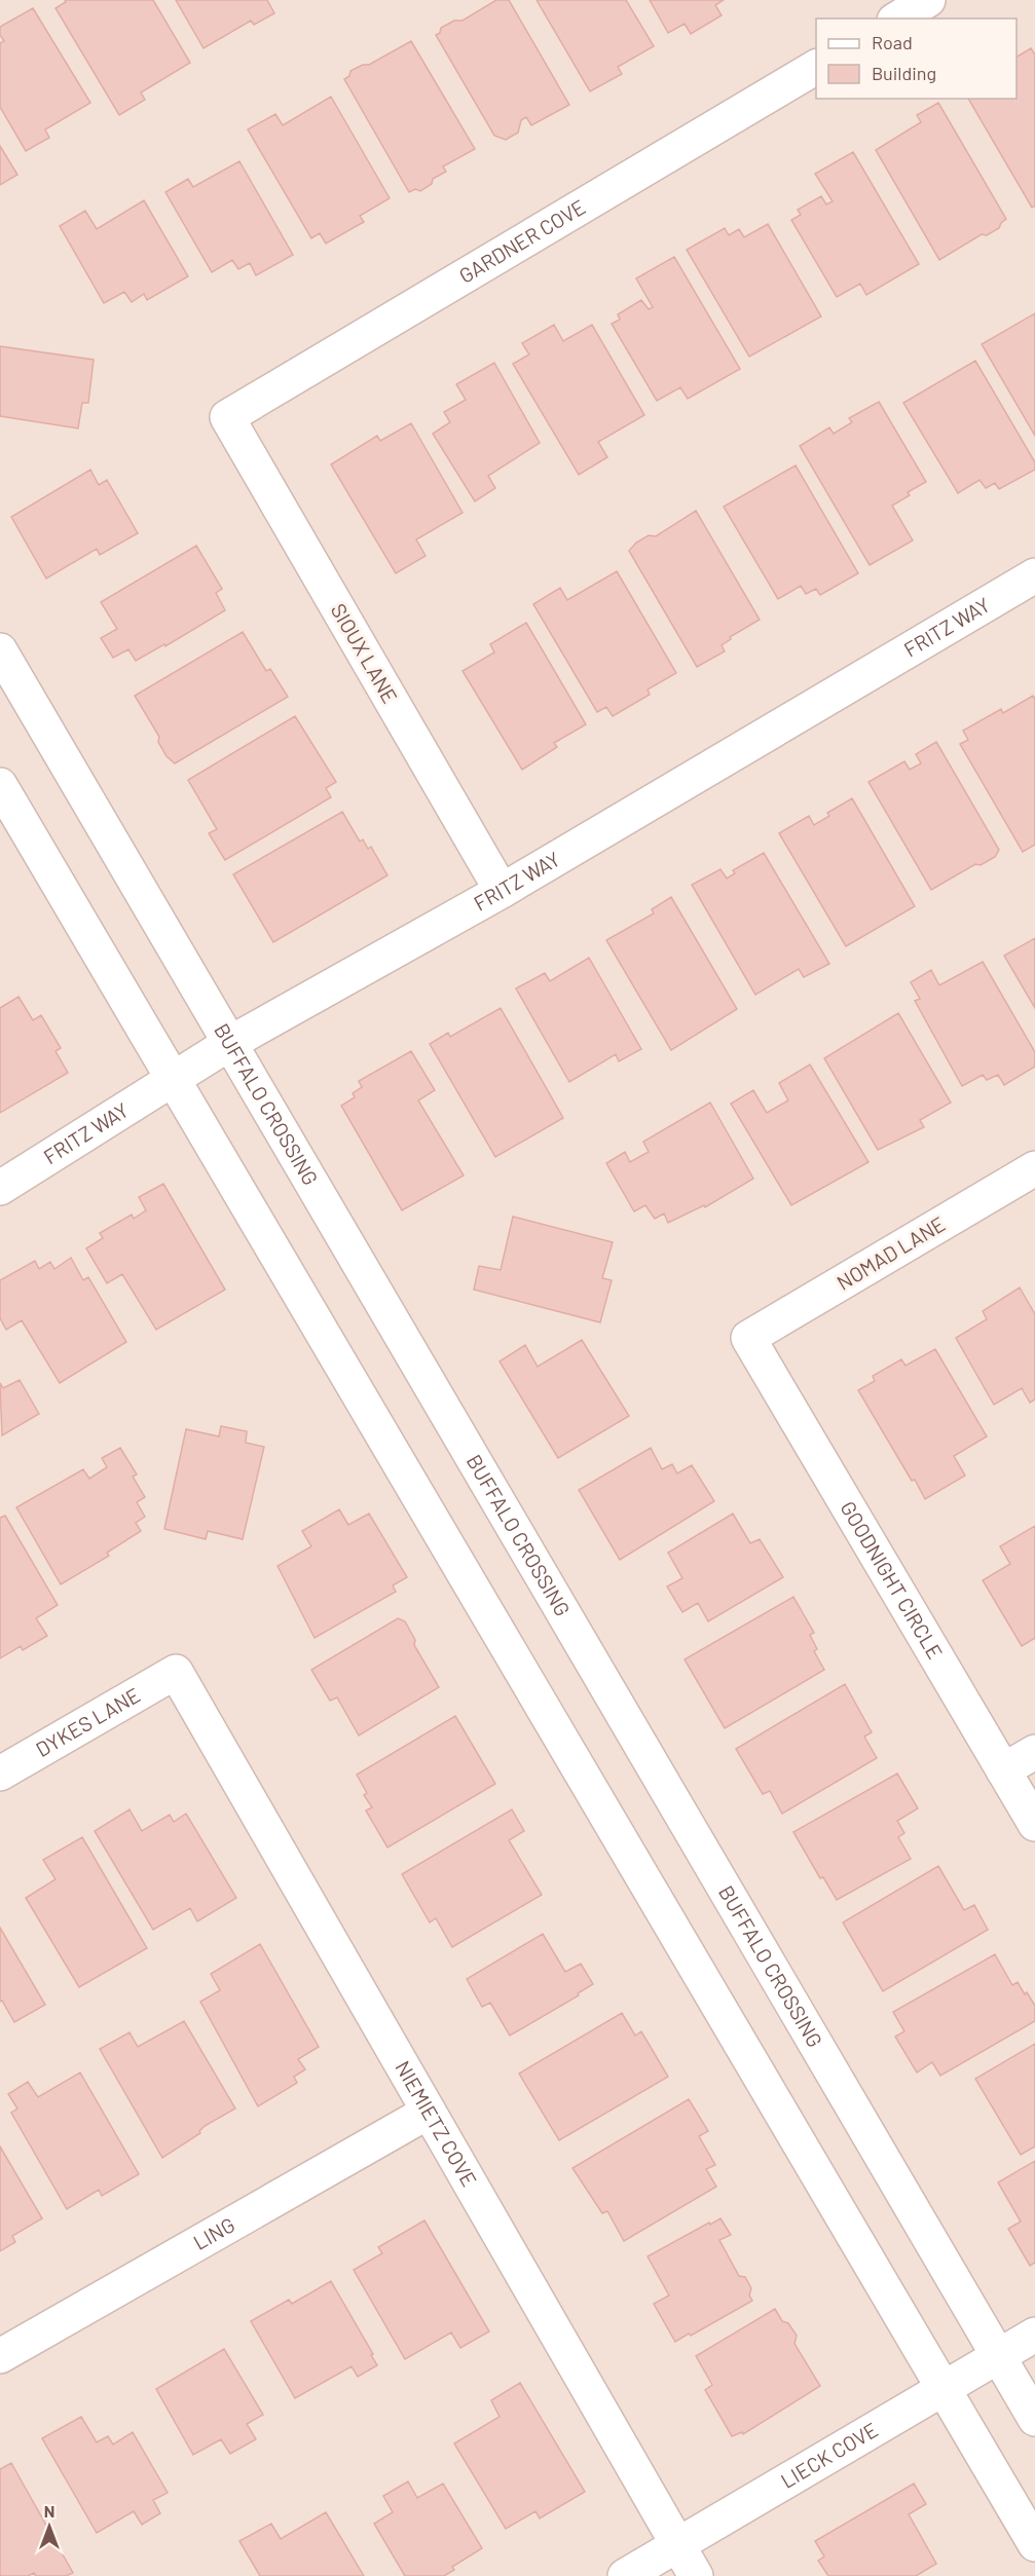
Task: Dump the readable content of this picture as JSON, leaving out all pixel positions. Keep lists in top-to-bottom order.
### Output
{
  "streets": {
    "street": [
      "GARDNER COVE",
      "FRITZ WAY",
      "SIOUX LANE",
      "BUFFALO CROSSING",
      "NOMAD LANE",
      "GOODNIGHT CIRCLE",
      "DYKES LANE",
      "NIEMIETZ COVE",
      "LING",
      "LIECK COVE"
    ]
  },
  "crossings": [
    ["GARDNER COVE", "SIOUX LANE"],
    ["FRITZ WAY", "SIOUX LANE"],
    ["FRITZ WAY", "BUFFALO CROSSING"],
    ["BUFFALO CROSSING", "LIECK COVE"],
    ["NOMAD LANE", "GOODNIGHT CIRCLE"],
    ["DYKES LANE", "NIEMIETZ COVE"],
    ["NIEMIETZ COVE", "LING"],
    ["NIEMIETZ COVE", "LIECK COVE"]
  ],
  "legend": ["Road", "Building"],
  "north": "top"
}
